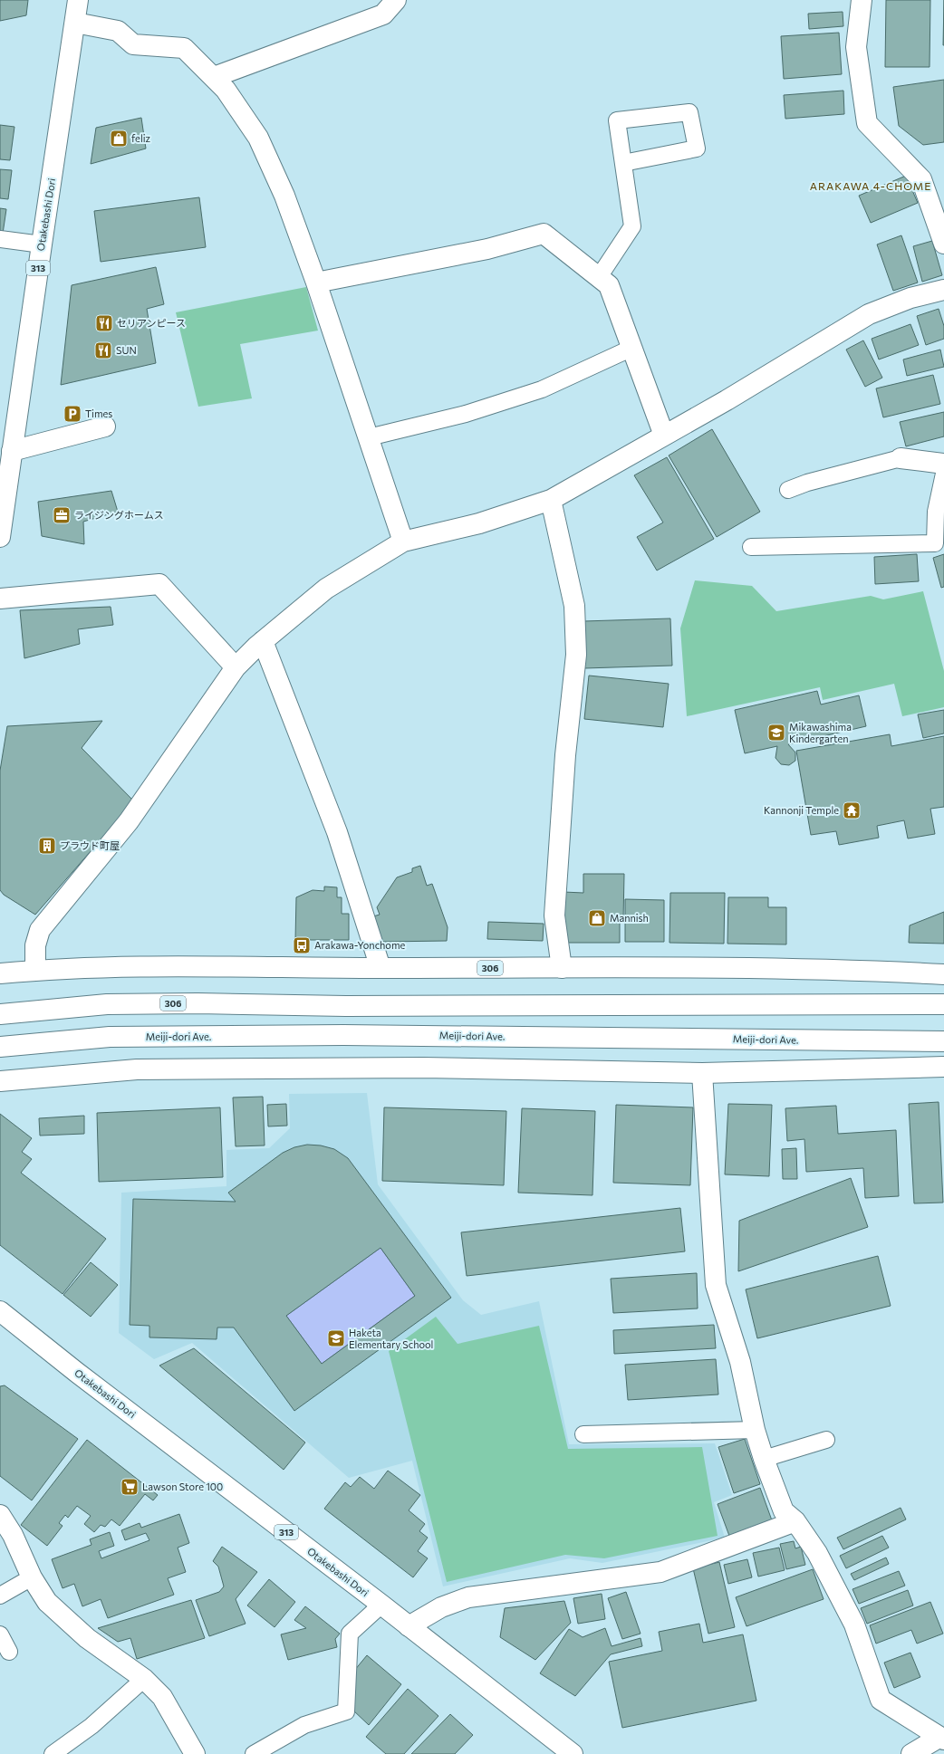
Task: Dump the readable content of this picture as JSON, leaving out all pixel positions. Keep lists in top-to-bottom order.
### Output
{
  "streets": {
    "street": [
      "Otakebashi Dori",
      "313",
      "306",
      "Meiji-dori Ave."
    ]
  },
  "districts": ["ARAKAWA 4-CHOME"],
  "places": {
    "shop": ["feliz", "Mannish"],
    "restaurant": ["セリアンピース", "SUN"],
    "parking": ["Times"],
    "office": ["ライジングホームス"],
    "school or university": ["Mikawashima Kindergarten", "Haketa Elementary School"],
    "temple": ["Kannonji Temple"],
    "building": ["プラウド町屋"],
    "bus stop": ["Arakawa-Yonchome"],
    "supermarket": ["Lawson Store 100"]
  }
}
